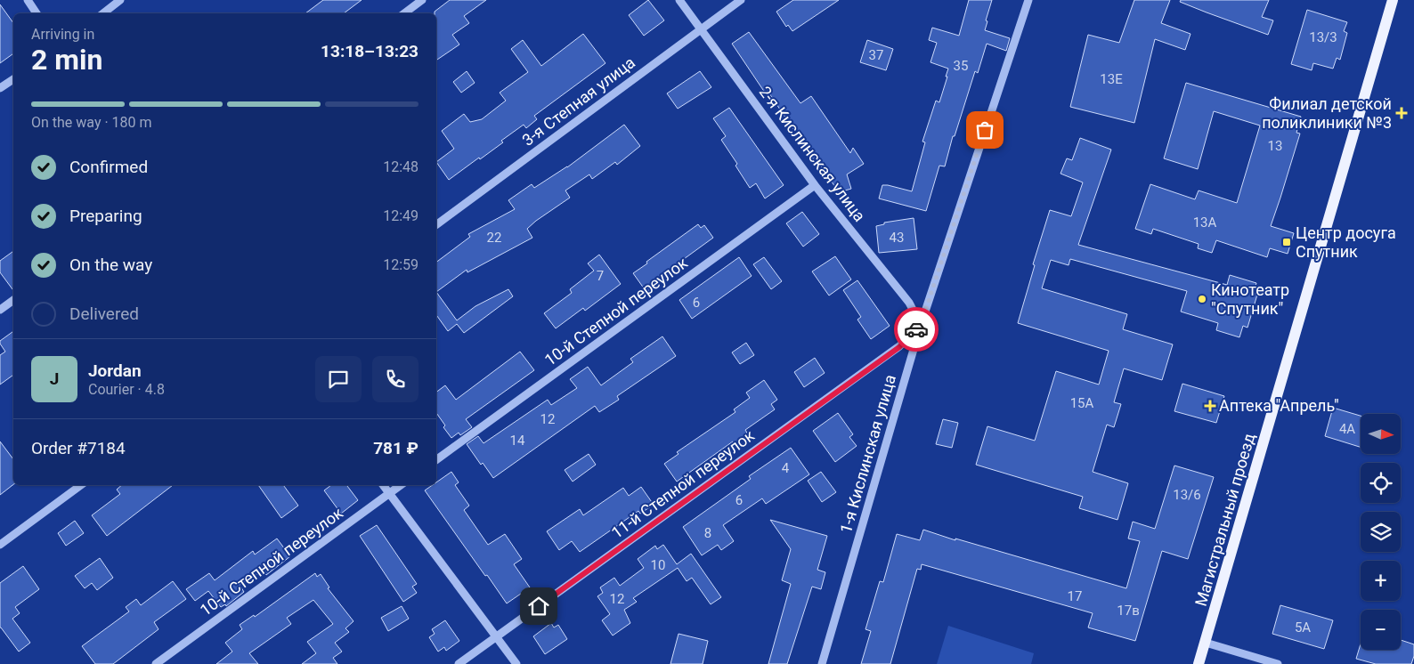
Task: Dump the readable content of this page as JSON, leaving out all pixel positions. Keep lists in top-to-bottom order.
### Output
{
  "streets": {
    "main road": ["Магистральный проезд"],
    "street": [
      "3-я Степная улица",
      "2-я Кислинская улица",
      "10-й Степной переулок",
      "1-я Кислинская улица",
      "11-й Степной переулок"
    ]
  },
  "crossings": [
    ["3-я Степная улица", "2-я Кислинская улица"],
    ["2-я Кислинская улица", "10-й Степной переулок"],
    ["2-я Кислинская улица", "1-я Кислинская улица"],
    ["2-я Кислинская улица", "11-й Степной переулок"],
    ["1-я Кислинская улица", "11-й Степной переулок"]
  ],
  "places": {
    "health": ["Филиал детской поликлиники №3", "Аптека \"Апрель\""],
    "transit": ["Центр досуга Спутник"],
    "other": ["Кинотеатр \"Спутник\""]
  },
  "house_numbers": [
    "13/3",
    "37",
    "35",
    "13Е",
    "13",
    "13А",
    "22",
    "43",
    "7",
    "6",
    "15А",
    "12",
    "4А",
    "14",
    "4",
    "13/6",
    "6",
    "8",
    "10",
    "17",
    "12",
    "17в",
    "5А"
  ],
  "north": "right",
  "page": {
    "heading": ["2 min", "Arriving in", "13:18–13:23"],
    "panel": [
      "Jordan",
      "Courier · 4.8",
      "Order #7184",
      "781 ₽"
    ],
    "bar": "On the way · 180 m",
    "list": [
      ["Confirmed", "12:48"],
      ["Preparing", "12:49"],
      ["On the way", "12:59"],
      "Delivered"
    ],
    "round": "J",
    "map_buttons": ["+", "−"]
  }
}
